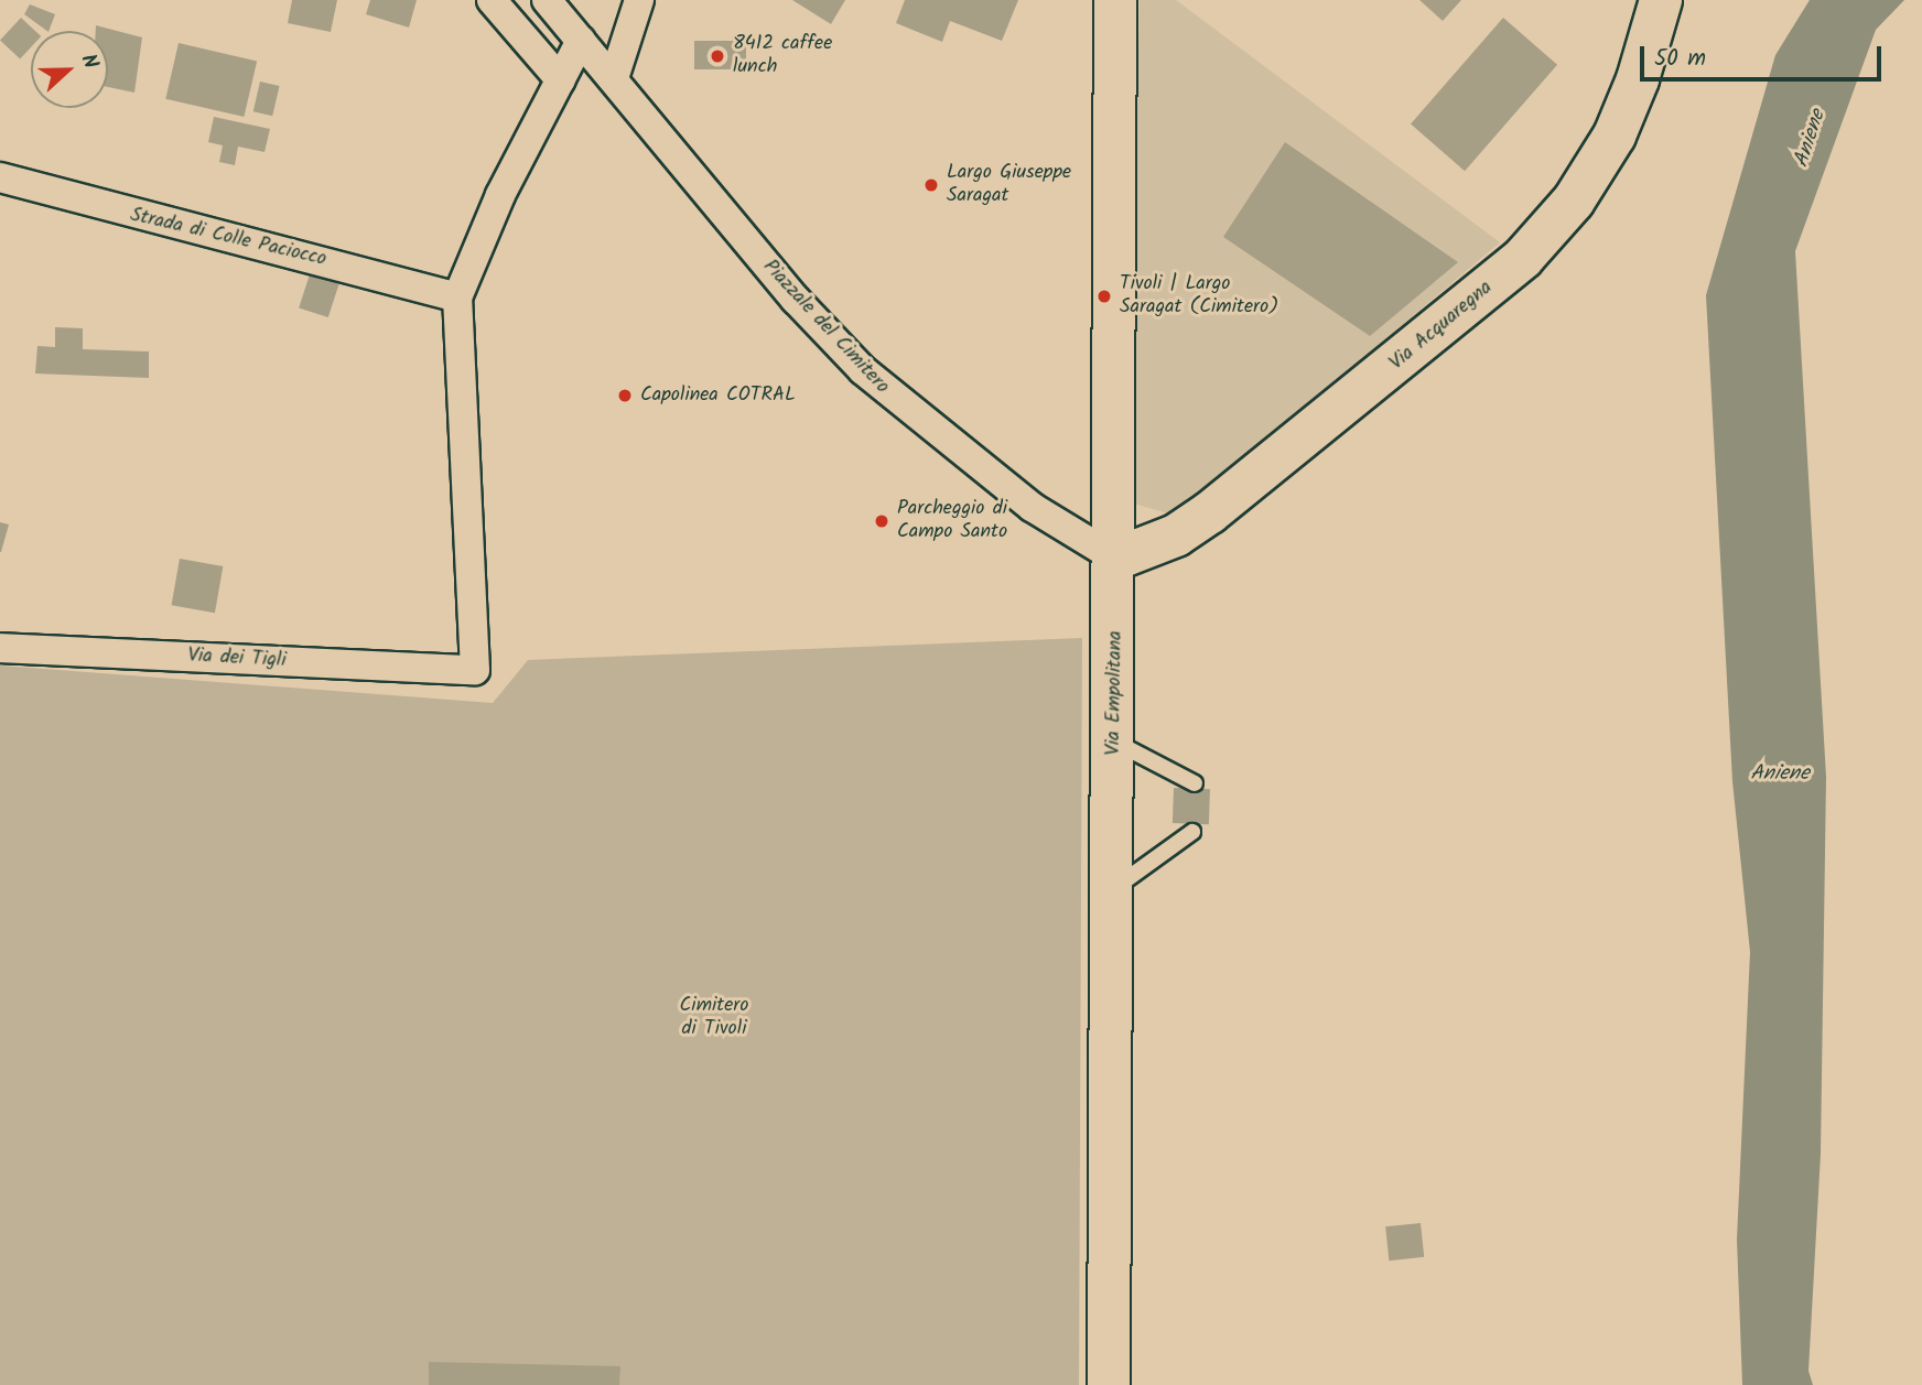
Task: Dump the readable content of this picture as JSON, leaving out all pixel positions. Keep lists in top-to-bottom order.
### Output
{
  "streets": {
    "main road": ["Via Acquaregna", "Via Empolitana"],
    "street": ["Strada di Colle Paciocco", "Piazzale del Cimitero", "Via dei Tigli"]
  },
  "crossings": [
    ["Strada di Colle Paciocco", "Via dei Tigli"],
    ["Via Acquaregna", "Piazzale del Cimitero"],
    ["Via Acquaregna", "Via Empolitana"],
    ["Piazzale del Cimitero", "Via Empolitana"]
  ],
  "water": ["Aniene"],
  "parks": ["Cimitero di Tivoli"],
  "places": [
    "8412 caffee lunch",
    "Largo Giuseppe Saragat",
    "Tivoli | Largo Saragat (Cimitero)",
    "Capolinea COTRAL",
    "Parcheggio di Campo Santo"
  ],
  "scale_bar": "50 m",
  "north": "right"
}
